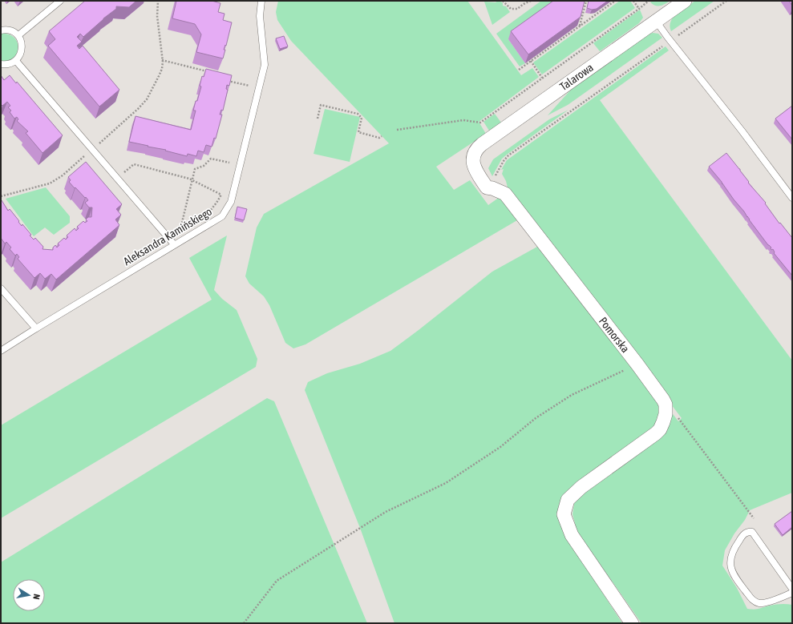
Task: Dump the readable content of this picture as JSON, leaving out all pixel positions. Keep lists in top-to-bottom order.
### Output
{
  "streets": {
    "street": ["Talarowa", "Pomorska"],
    "lane": ["Aleksandra Kamińskiego"]
  },
  "crossings": [
    ["Talarowa", "Pomorska"]
  ],
  "north": "right"
}
